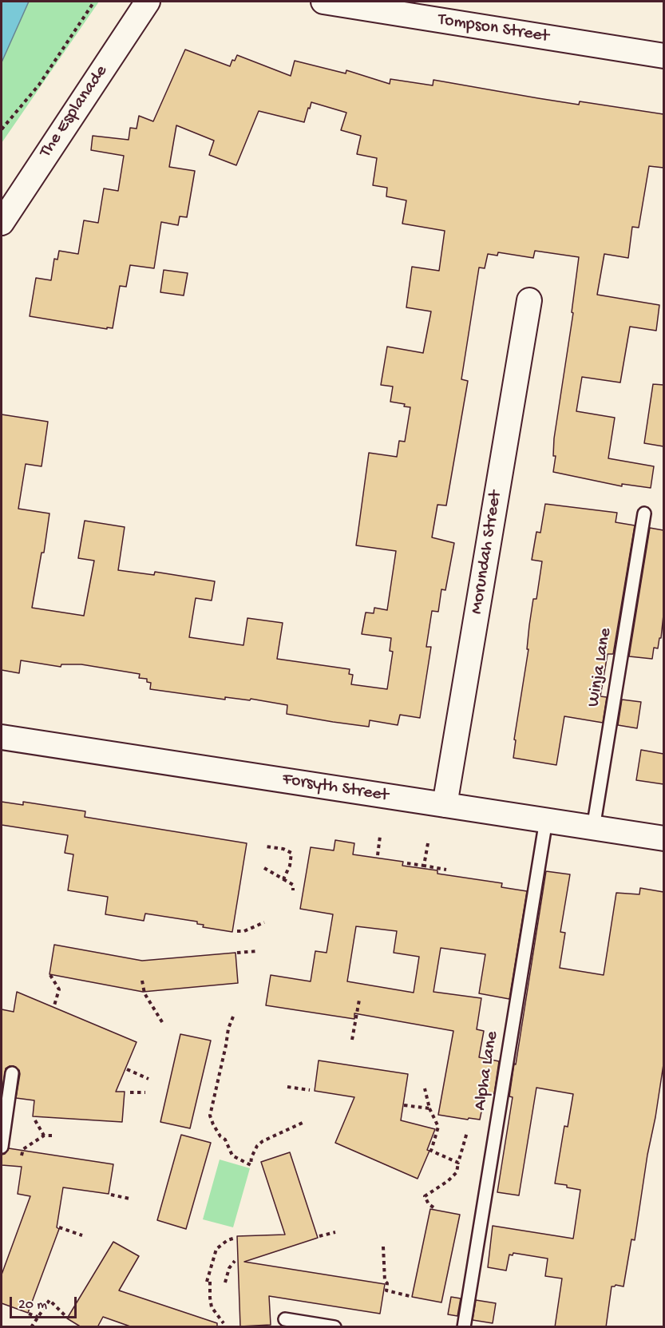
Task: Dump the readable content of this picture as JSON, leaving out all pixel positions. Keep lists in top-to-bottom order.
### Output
{
  "streets": {
    "street": [
      "Tompson Street",
      "The Esplanade",
      "Morundah Street",
      "Forsyth Street"
    ],
    "lane": ["Winja Lane", "Alpha Lane"]
  },
  "crossings": [
    ["Morundah Street", "Forsyth Street"],
    ["Winja Lane", "Forsyth Street"],
    ["Forsyth Street", "Alpha Lane"]
  ],
  "scale_bar": "20 m"
}
